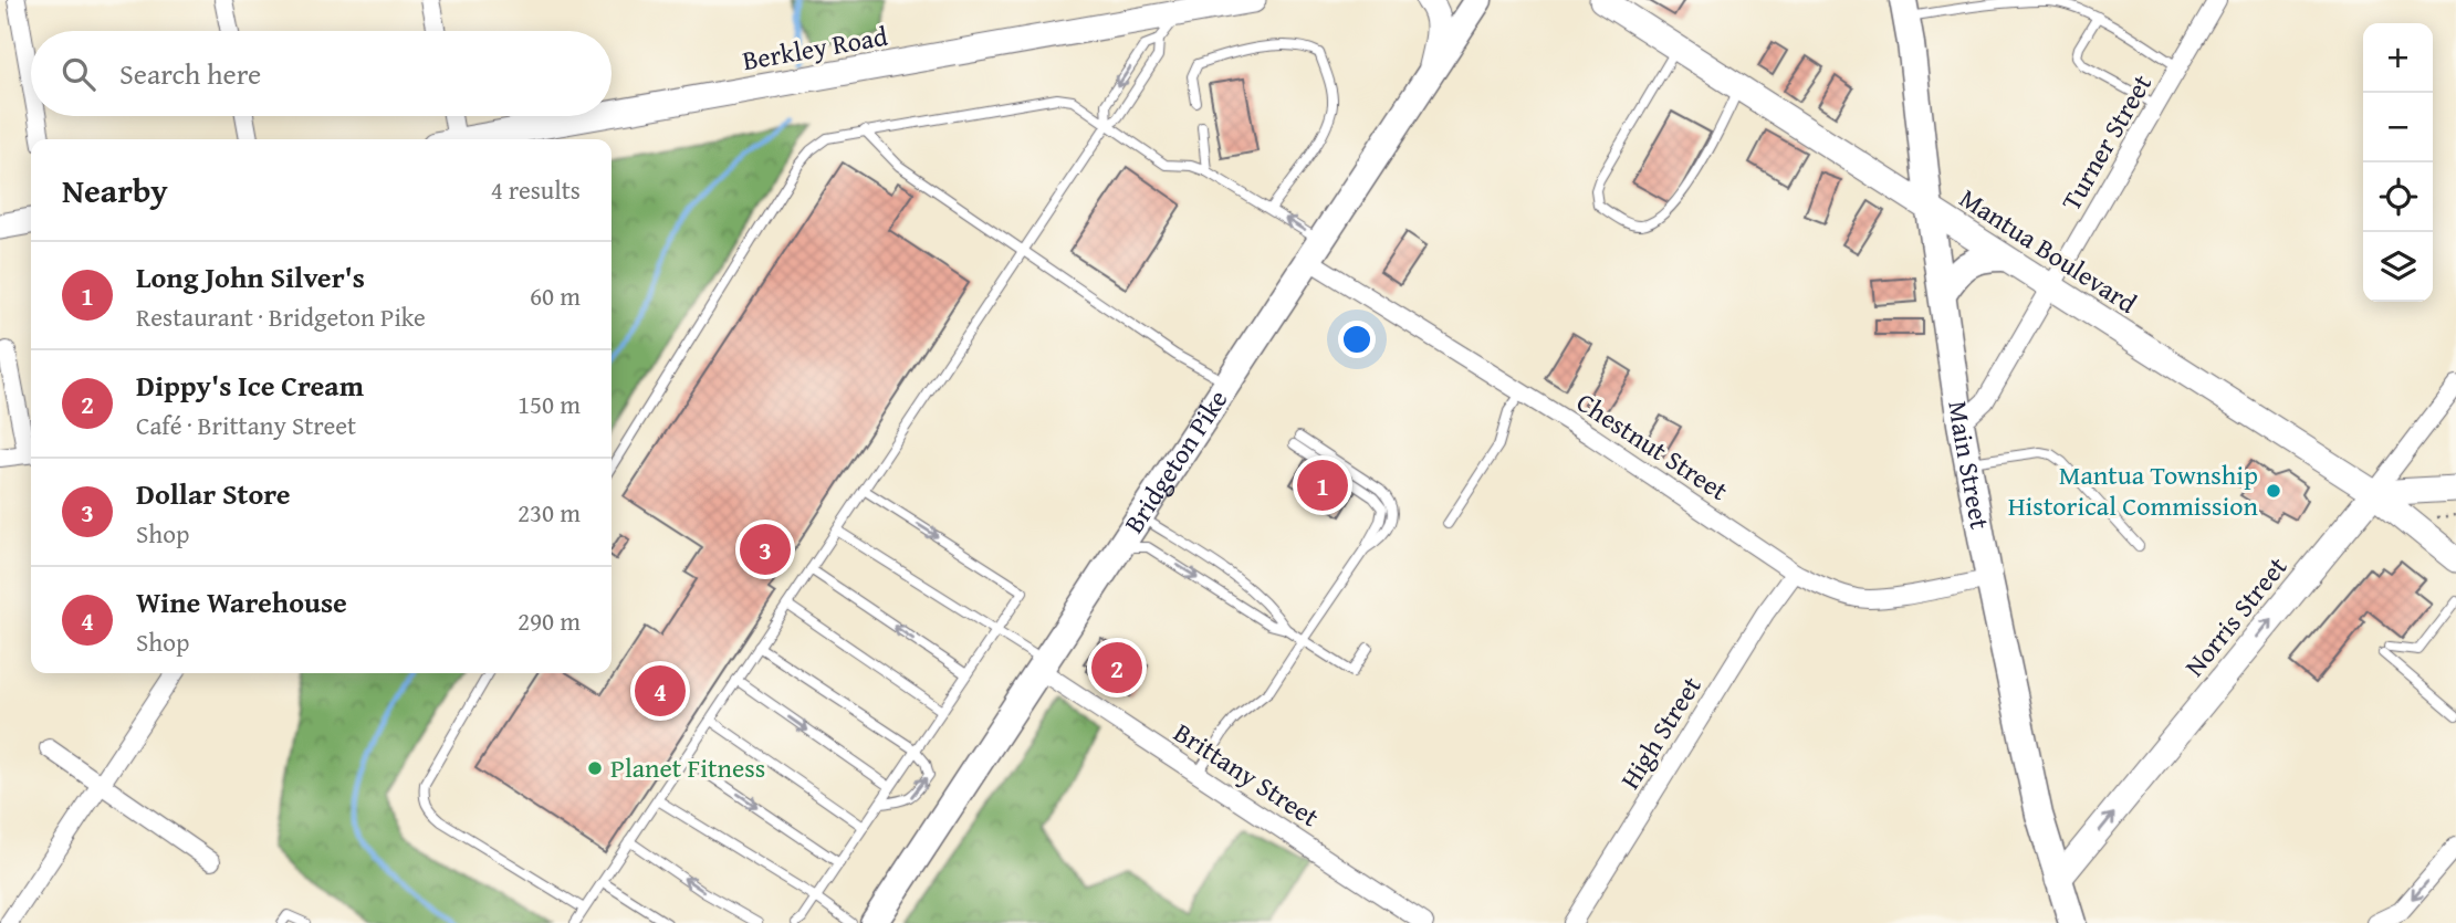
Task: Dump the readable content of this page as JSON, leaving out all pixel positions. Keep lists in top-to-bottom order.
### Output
{
  "streets": {
    "main road": ["Bridgeton Pike", "Main Street"],
    "street": [
      "Berkley Road",
      "Turner Street",
      "Mantua Boulevard",
      "Chestnut Street",
      "Norris Street",
      "High Street",
      "Brittany Street"
    ]
  },
  "crossings": [
    ["Turner Street", "Mantua Boulevard"],
    ["Turner Street", "Main Street"],
    ["Mantua Boulevard", "Main Street"],
    ["Mantua Boulevard", "Norris Street"],
    ["Chestnut Street", "Bridgeton Pike"],
    ["Chestnut Street", "Main Street"],
    ["Chestnut Street", "High Street"],
    ["Bridgeton Pike", "Brittany Street"],
    ["Main Street", "Norris Street"]
  ],
  "one_way": ["Norris Street"],
  "places": ["Mantua Township Historical Commission", "Planet Fitness"],
  "page": {
    "map_buttons": ["+", "−"],
    "search": "Search here",
    "heading": ["Nearby", "4 results"],
    "list": [
      {
        "mark": "1",
        "name": "Long John Silver's",
        "note": "Restaurant · Bridgeton Pike",
        "value": "60 m"
      },
      {
        "mark": "2",
        "name": "Dippy's Ice Cream",
        "note": "Café · Brittany Street",
        "value": "150 m"
      },
      {
        "mark": "3",
        "name": "Dollar Store",
        "note": "Shop",
        "value": "230 m"
      },
      {
        "mark": "4",
        "name": "Wine Warehouse",
        "note": "Shop",
        "value": "290 m"
      }
    ],
    "pins": [
      "1",
      "3",
      "2",
      "4"
    ]
  }
}
